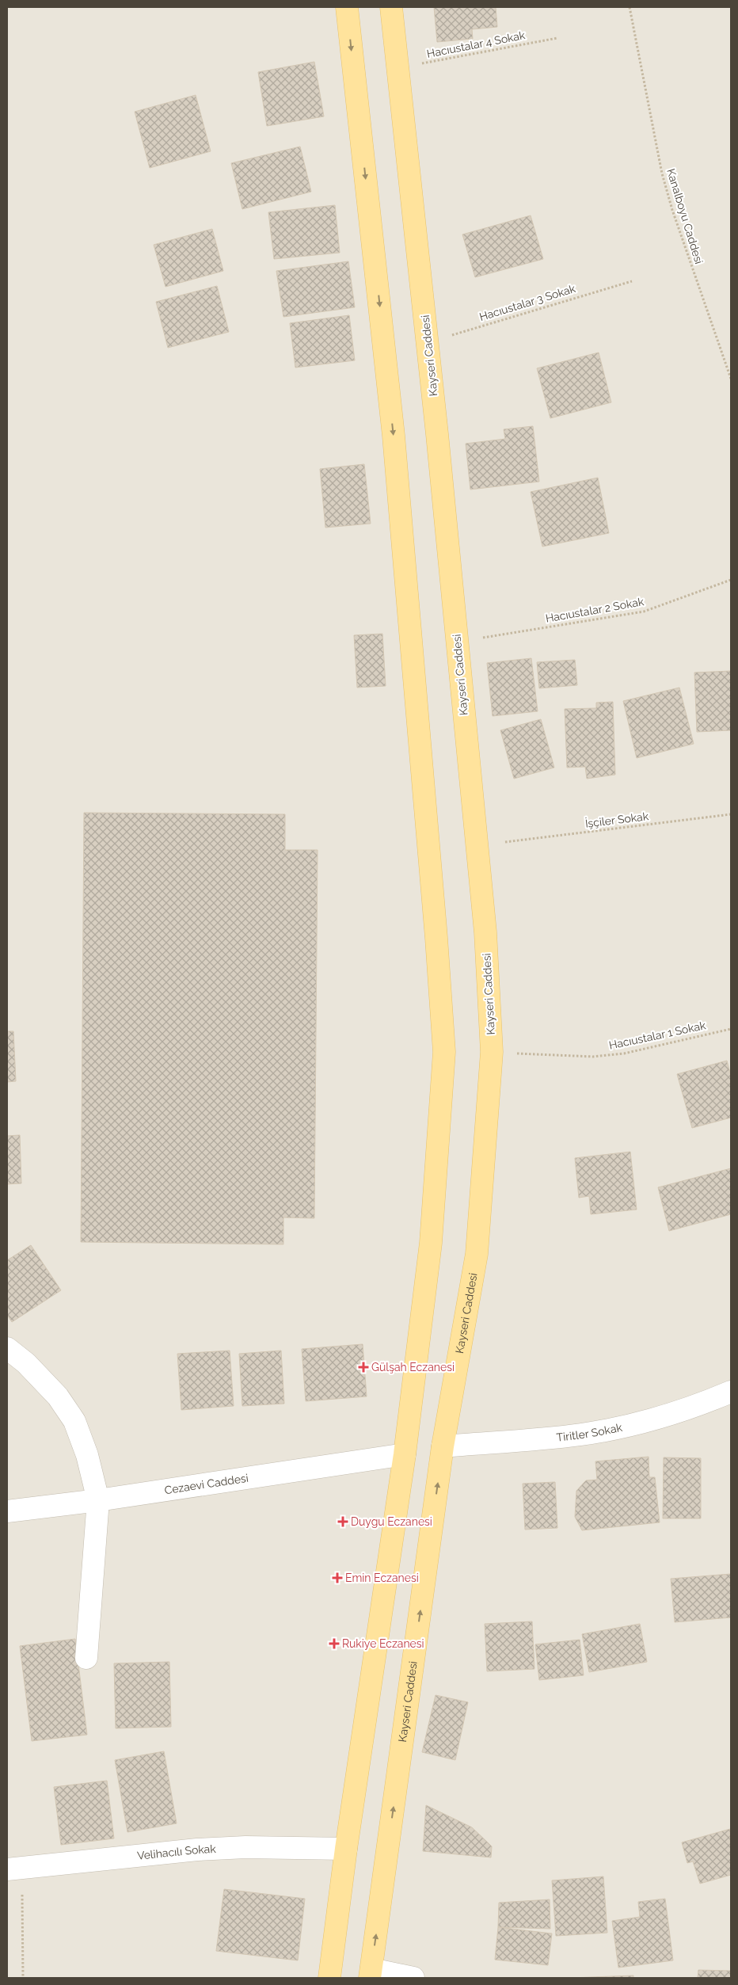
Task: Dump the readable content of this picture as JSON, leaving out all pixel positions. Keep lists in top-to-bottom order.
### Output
{
  "streets": {
    "main road": ["Kayseri Caddesi"],
    "street": ["Tiritler Sokak", "Cezaevi Caddesi", "Velihacılı Sokak"],
    "path": [
      "Hacıustalar 4 Sokak",
      "Kanalboyu Caddesi",
      "Hacıustalar 3 Sokak",
      "Hacıustalar 2 Sokak",
      "İşçiler Sokak",
      "Hacıustalar 1 Sokak"
    ]
  },
  "crossings": [
    ["Hacıustalar 4 Sokak", "Kayseri Caddesi"],
    ["Hacıustalar 3 Sokak", "Kayseri Caddesi"],
    ["Kayseri Caddesi", "Hacıustalar 2 Sokak"],
    ["Kayseri Caddesi", "Hacıustalar 1 Sokak"],
    ["Kayseri Caddesi", "Tiritler Sokak"]
  ],
  "places": {
    "health": [
      "Gülşah Eczanesi",
      "Duygu Eczanesi",
      "Emin Eczanesi",
      "Rukiye Eczanesi"
    ]
  }
}
